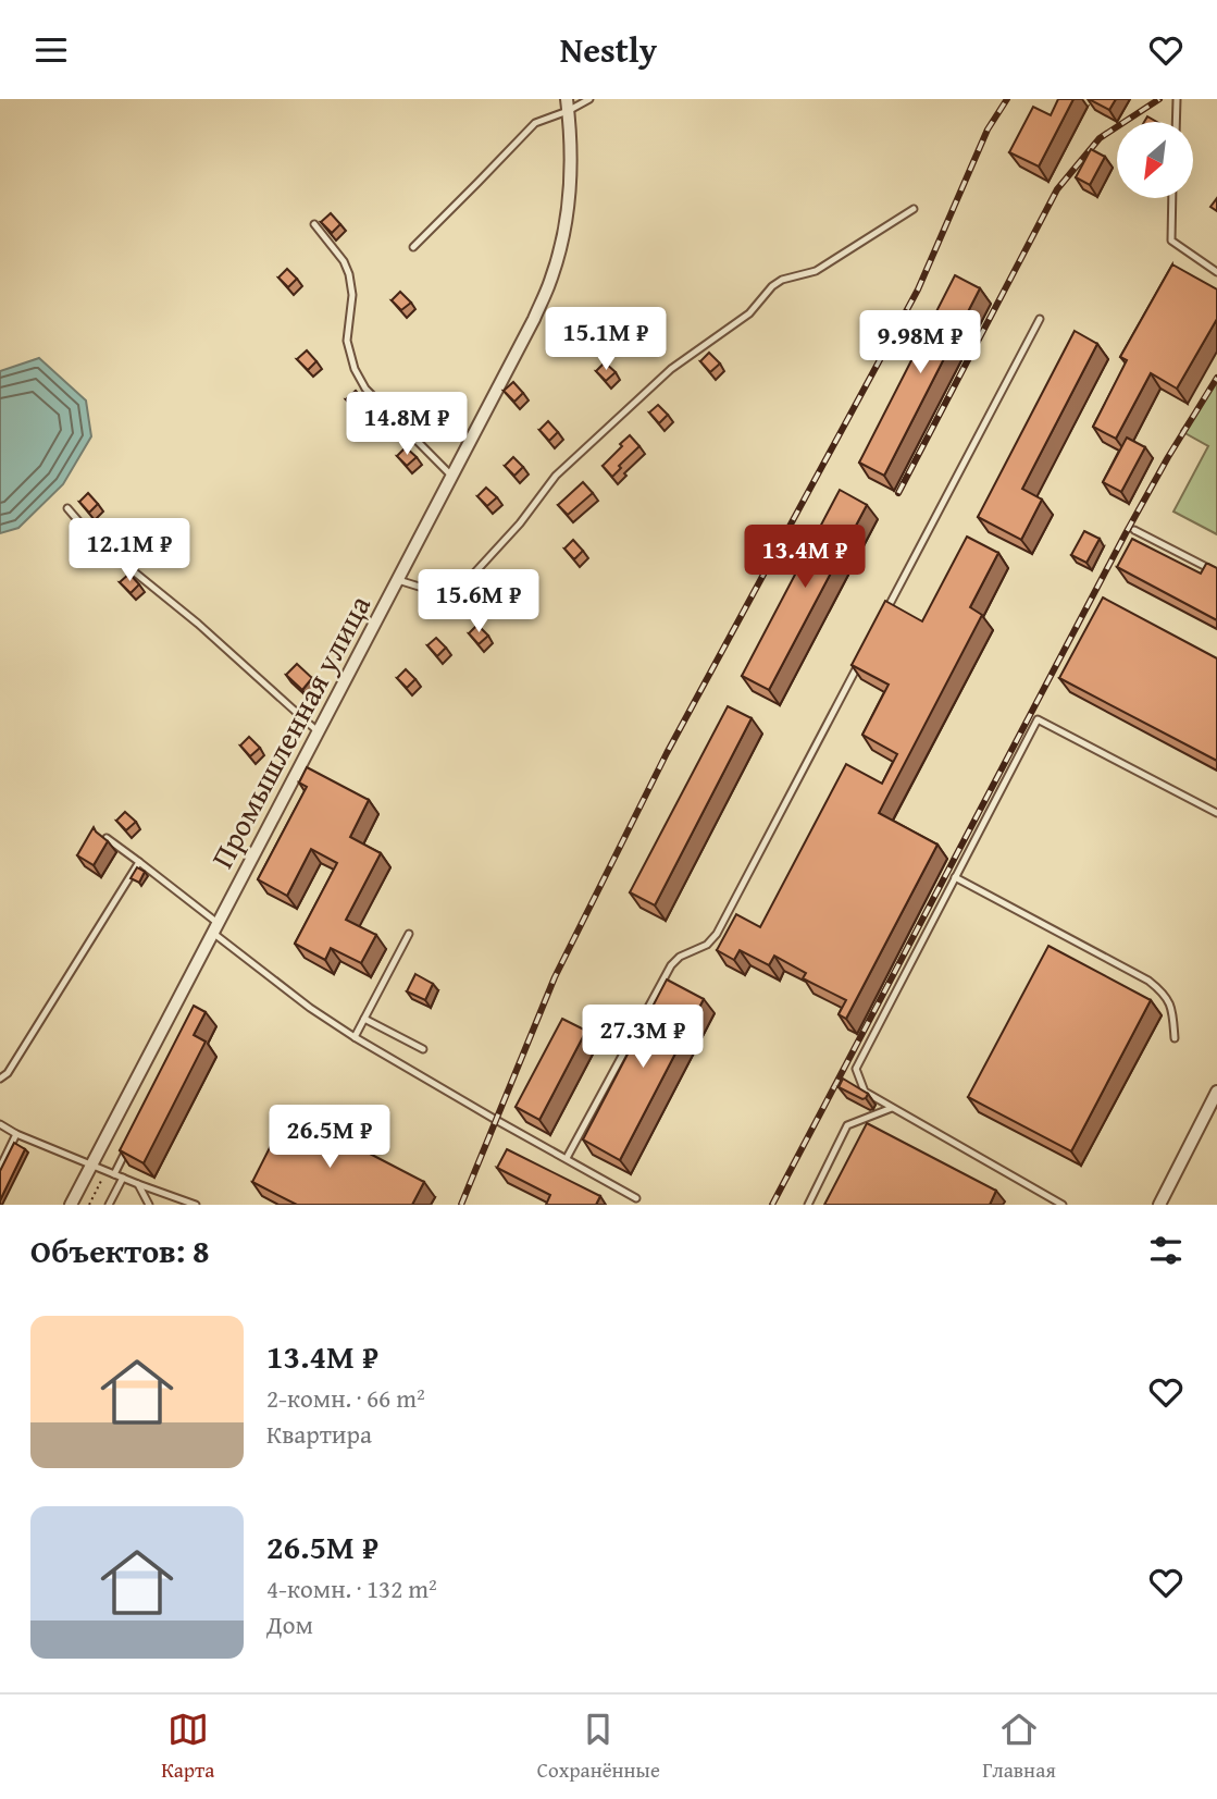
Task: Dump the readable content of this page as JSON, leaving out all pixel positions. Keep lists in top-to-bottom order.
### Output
{
  "streets": {
    "street": ["Промышленная улица"]
  },
  "north": "bottom left",
  "page": {
    "header": "Nestly",
    "price": [
      "15.1M ₽",
      "9.98M ₽",
      "14.8M ₽",
      "12.1M ₽",
      "13.4M ₽",
      "15.6M ₽",
      "27.3M ₽",
      "26.5M ₽"
    ],
    "heading": "Объектов: 8",
    "list": [
      {
        "name": "13.4M ₽",
        "note": "2-комн. · 66 m² · Квартира"
      },
      {
        "name": "26.5M ₽",
        "note": "4-комн. · 132 m² · Дом"
      }
    ],
    "tabs": ["Карта", "Сохранённые", "Главная"]
  }
}
